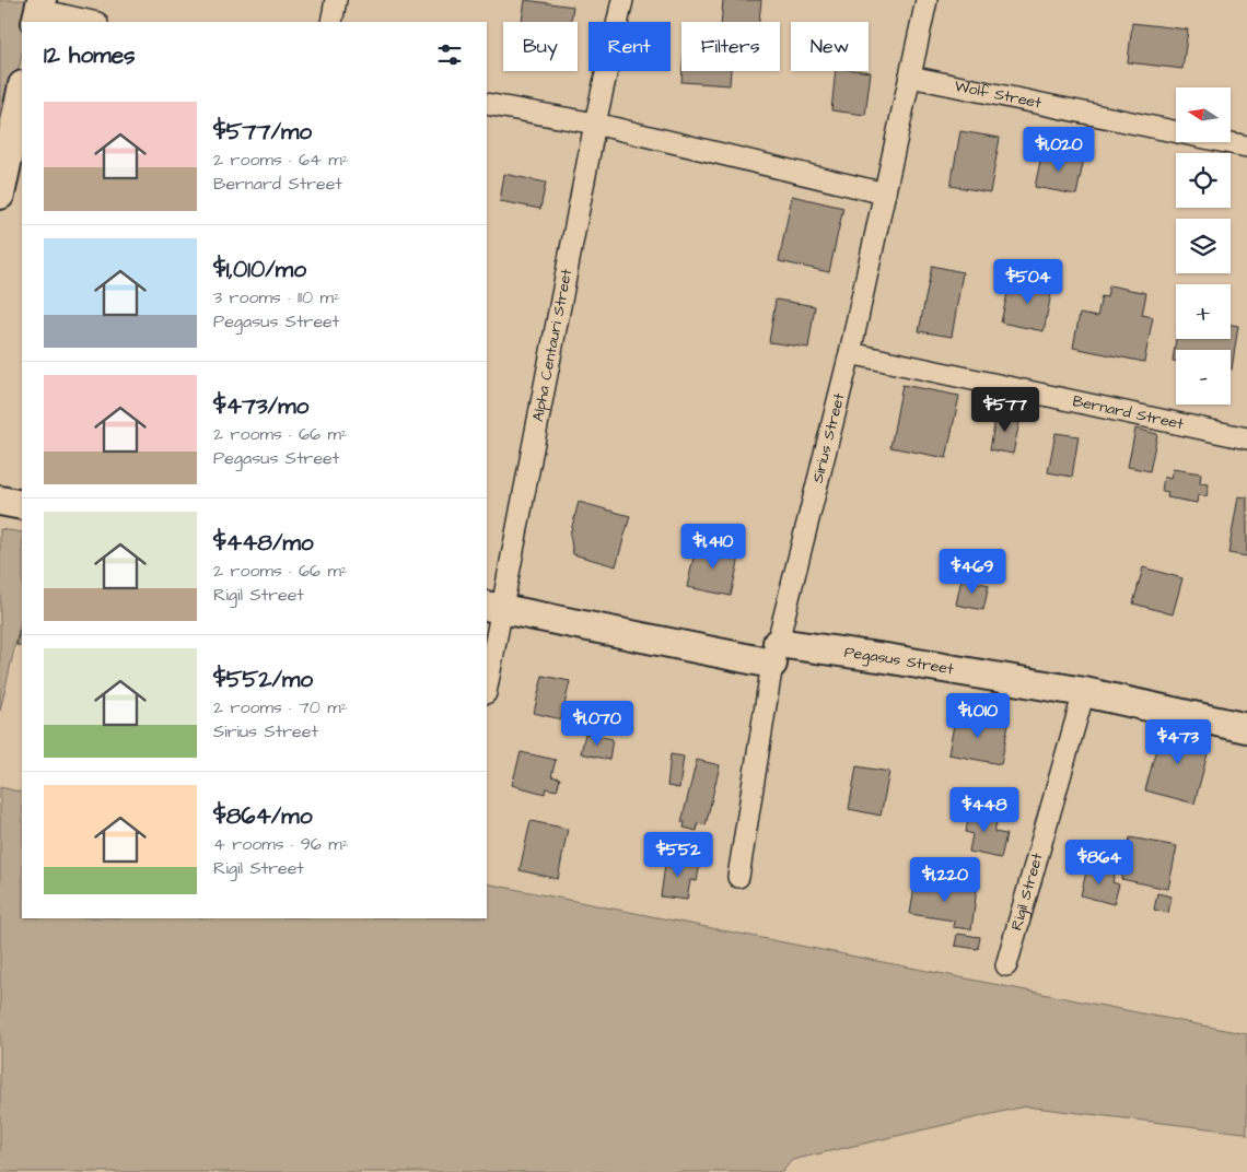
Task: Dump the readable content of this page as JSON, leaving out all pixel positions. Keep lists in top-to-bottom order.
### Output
{
  "streets": {
    "street": [
      "Wolf Street",
      "Alpha Centauri Street",
      "Bernard Street",
      "Sirius Street",
      "Pegasus Street",
      "Rigil Street"
    ]
  },
  "crossings": [
    ["Wolf Street", "Sirius Street"],
    ["Alpha Centauri Street", "Pegasus Street"],
    ["Bernard Street", "Sirius Street"],
    ["Sirius Street", "Pegasus Street"],
    ["Pegasus Street", "Rigil Street"]
  ],
  "north": "left",
  "page": {
    "chip": [
      "Buy",
      "Rent",
      "Filters",
      "New"
    ],
    "heading": "12 homes",
    "map_buttons": ["+", "−"],
    "list": [
      {
        "name": "$577/mo",
        "note": "2 rooms · 64 m² · Bernard Street"
      },
      {
        "name": "$1,010/mo",
        "note": "3 rooms · 110 m² · Pegasus Street"
      },
      {
        "name": "$473/mo",
        "note": "2 rooms · 66 m² · Pegasus Street"
      },
      {
        "name": "$448/mo",
        "note": "2 rooms · 66 m² · Rigil Street"
      },
      {
        "name": "$552/mo",
        "note": "2 rooms · 70 m² · Sirius Street"
      },
      {
        "name": "$864/mo",
        "note": "4 rooms · 96 m² · Rigil Street"
      }
    ],
    "price": [
      "$1,020",
      "$504",
      "$577",
      "$1,410",
      "$469",
      "$1,010",
      "$1,070",
      "$473",
      "$448",
      "$552",
      "$864",
      "$1,220"
    ]
  }
}
